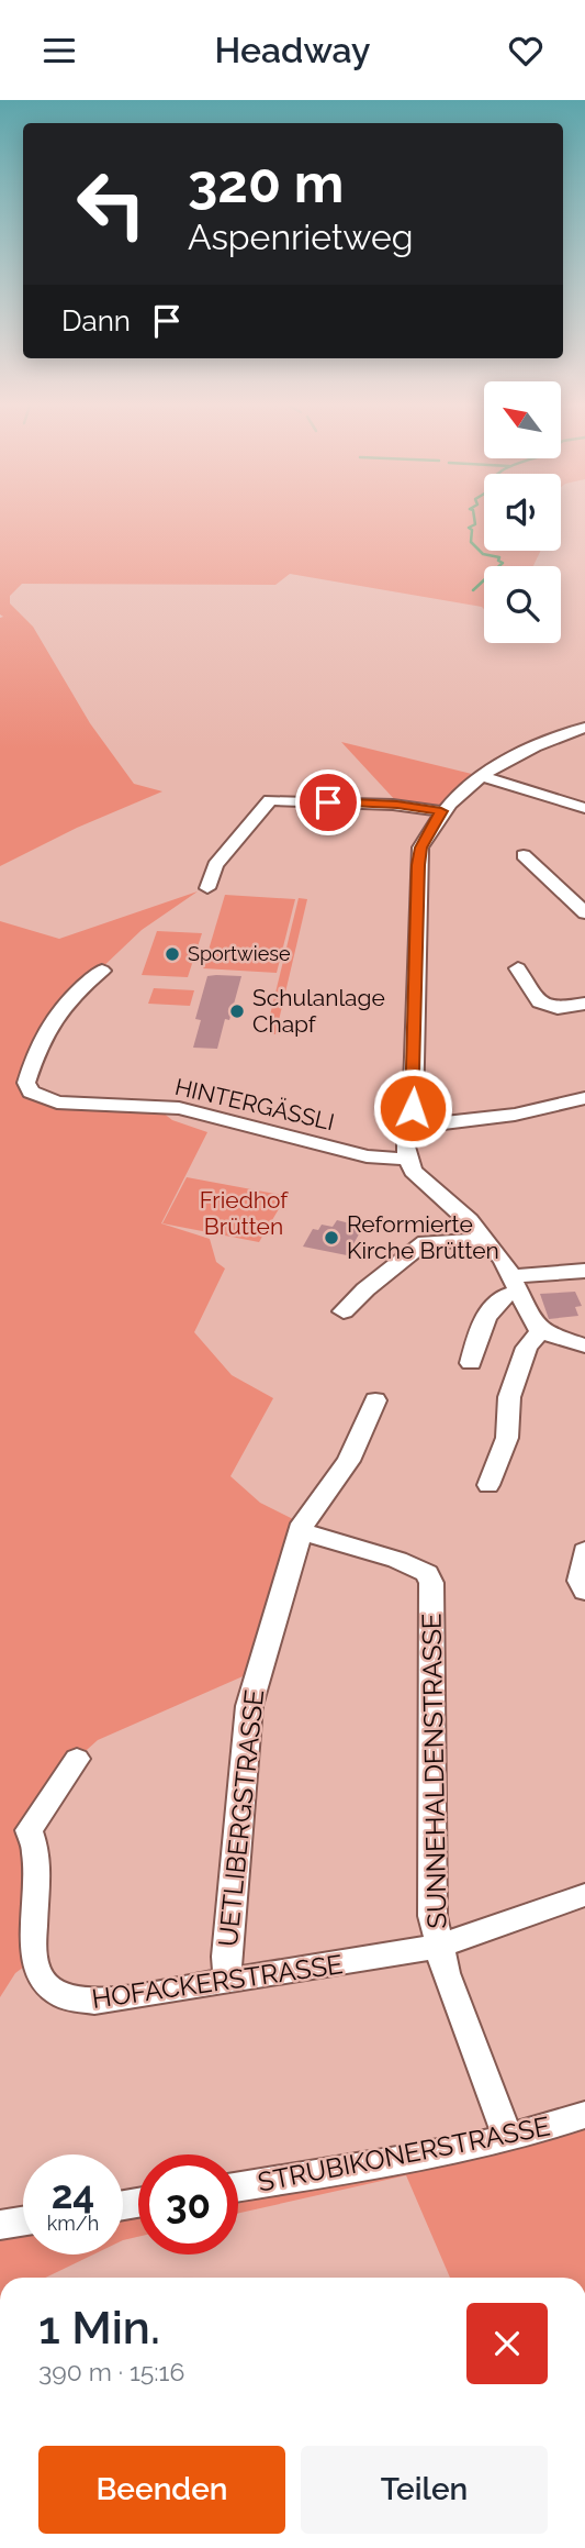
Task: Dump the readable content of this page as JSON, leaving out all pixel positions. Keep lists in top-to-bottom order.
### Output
{
  "streets": {
    "street": [
      "HINTERGÄSSLI",
      "SUNNEHALDENSTRASSE",
      "UETLIBERGSTRASSE",
      "HOFACKERSTRASSE",
      "STRUBIKONERSTRASSE"
    ]
  },
  "crossings": [
    ["SUNNEHALDENSTRASSE", "UETLIBERGSTRASSE"],
    ["SUNNEHALDENSTRASSE", "HOFACKERSTRASSE"],
    ["SUNNEHALDENSTRASSE", "STRUBIKONERSTRASSE"],
    ["UETLIBERGSTRASSE", "HOFACKERSTRASSE"]
  ],
  "parks": ["Friedhof Brütten"],
  "places": ["Sportwiese", "Schulanlage Chapf", "Reformierte Kirche Brütten"],
  "north": "top left",
  "page": {
    "header": "Headway",
    "turn": ["320 m", "Aspenrietweg"],
    "then": "Dann",
    "speed": "24 km/h",
    "limit": "30",
    "heading": ["1 Min.", "390 m · 15:16"],
    "buttons": ["Beenden", "Teilen"]
  }
}
